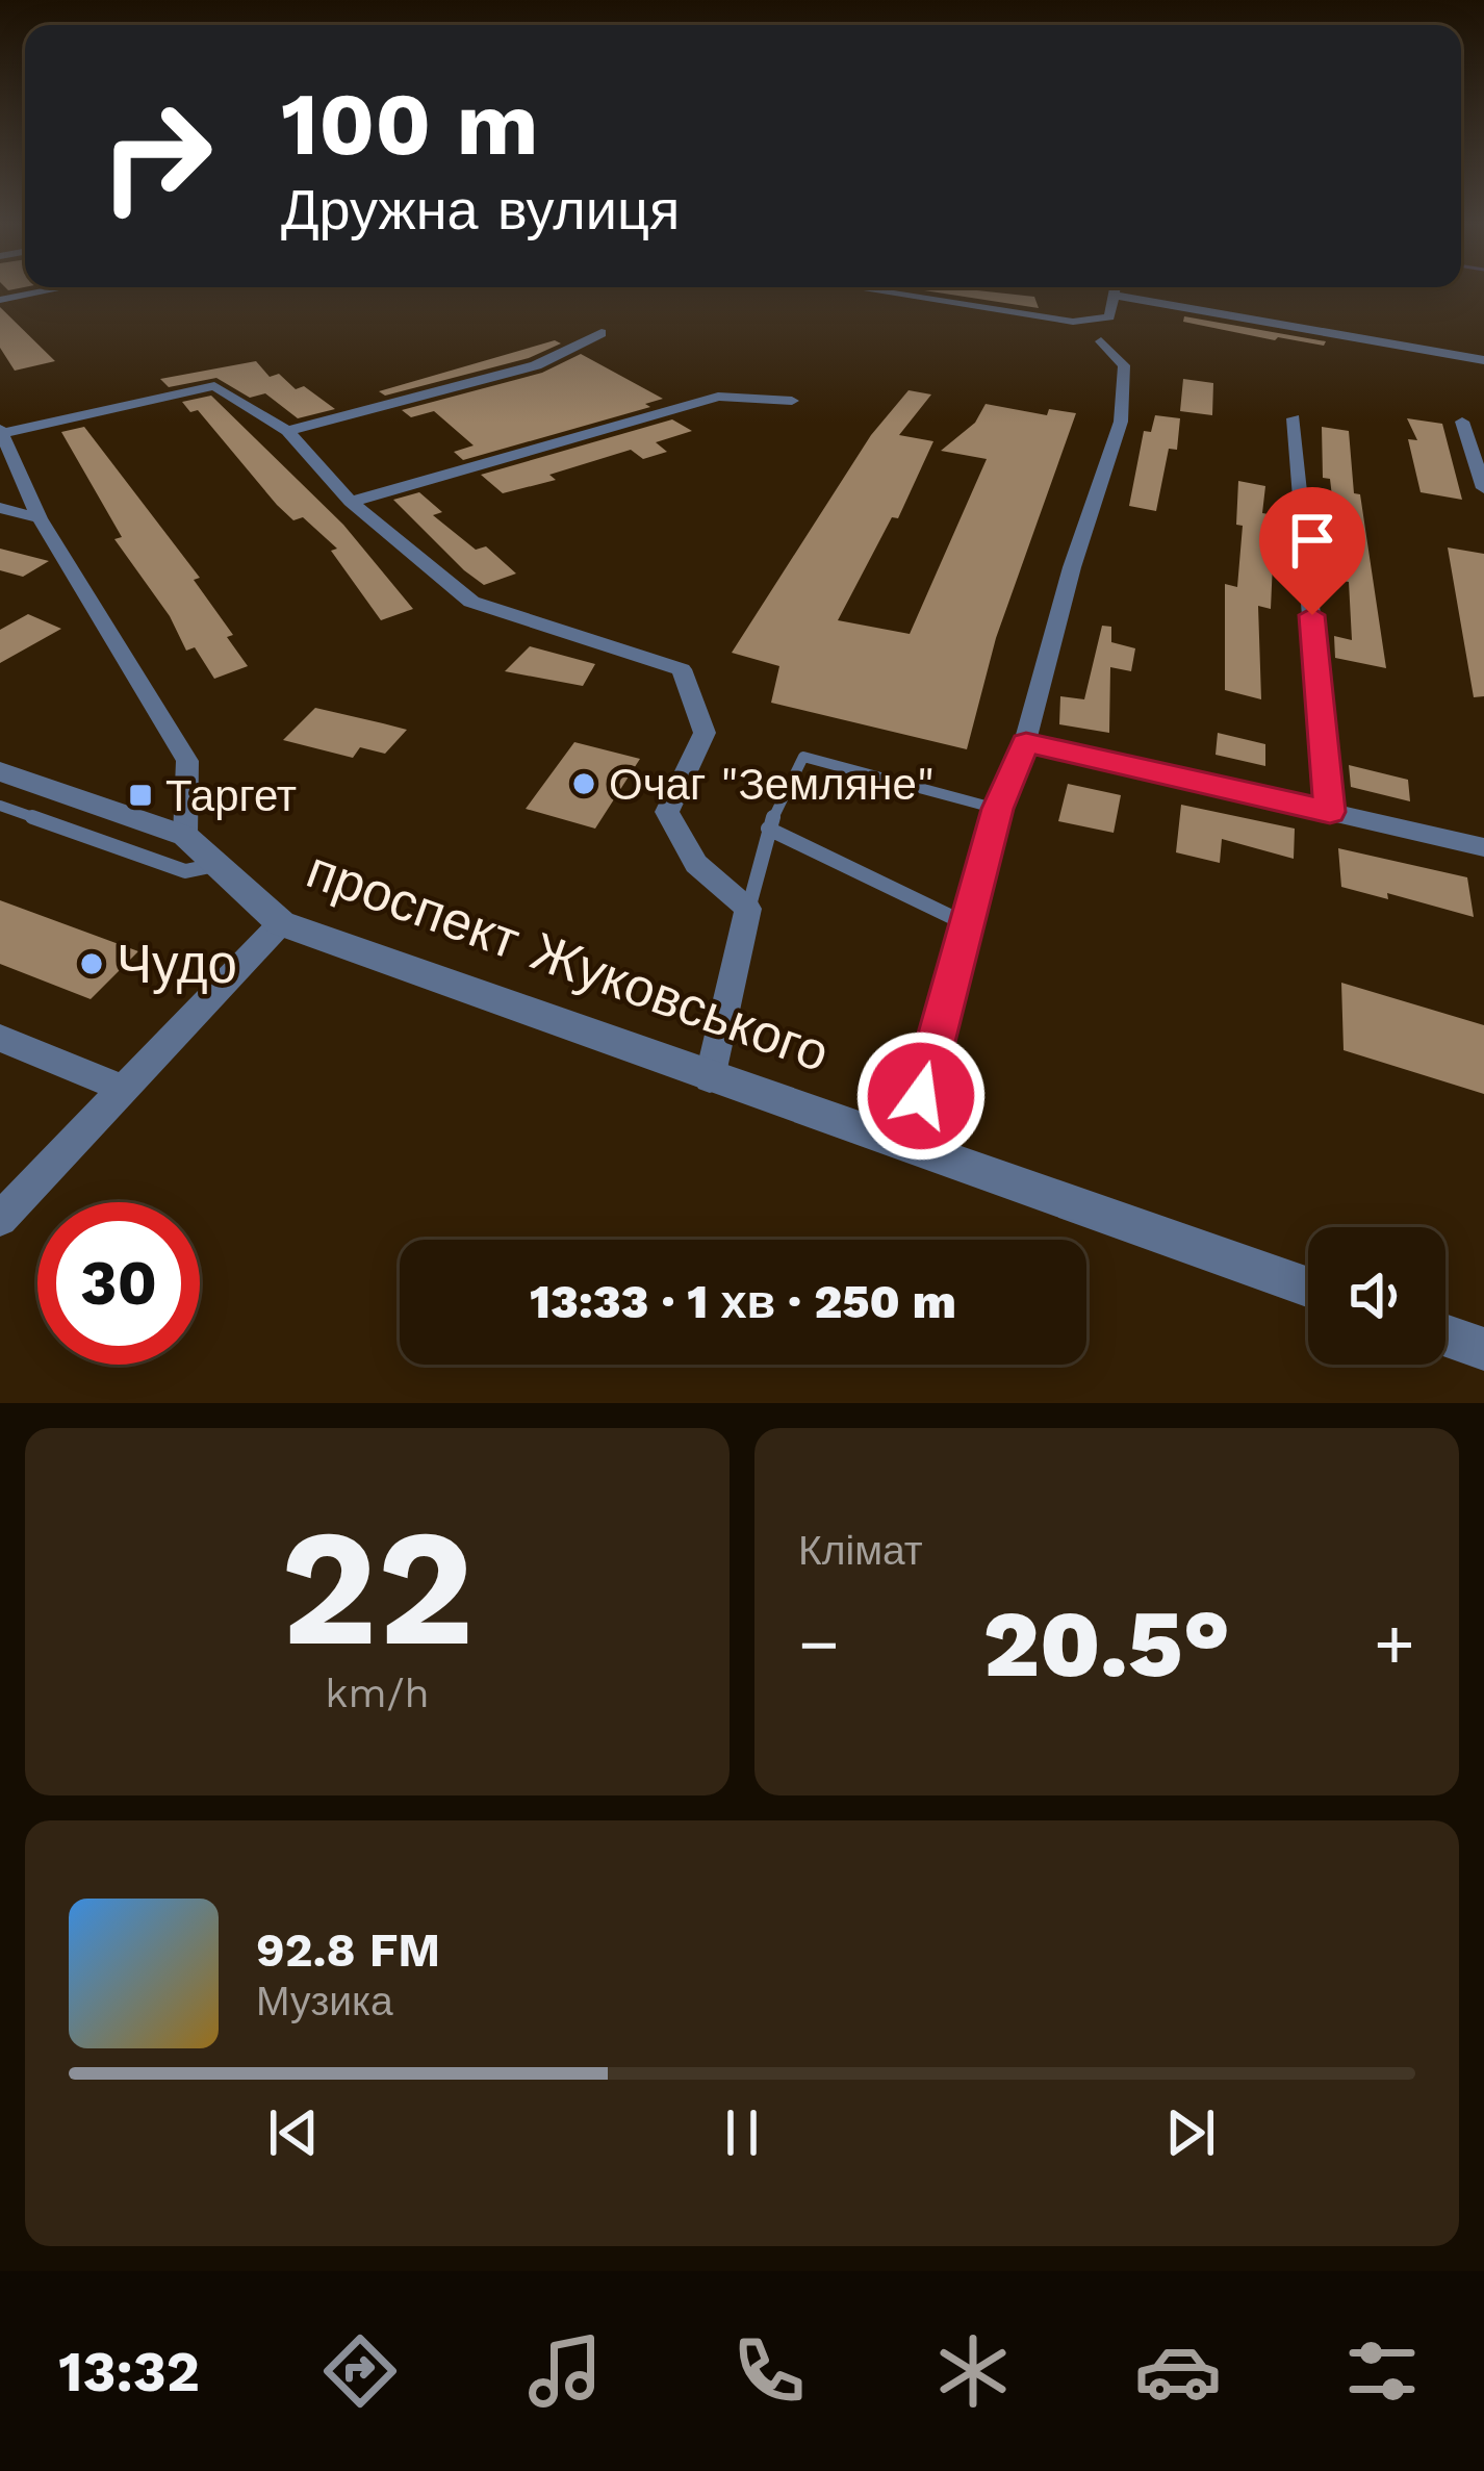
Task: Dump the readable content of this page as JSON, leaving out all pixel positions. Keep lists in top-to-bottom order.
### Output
{
  "streets": {
    "street": ["проспект Жуковського"]
  },
  "places": {
    "other": ["Очаг \"Земляне\"", "Чудо"],
    "transit": ["Таргет"]
  },
  "page": {
    "turn": ["100 m", "Дружна вулиця"],
    "limit": "30",
    "trip": "13:33 · 1 хв · 250 m",
    "tile": [
      ["22", "km/h"],
      "Клімат"
    ],
    "heat": ["−", "20.5°", "+"],
    "song": ["92.8 FM", "Музика"],
    "tabs": "13:32"
  }
}
